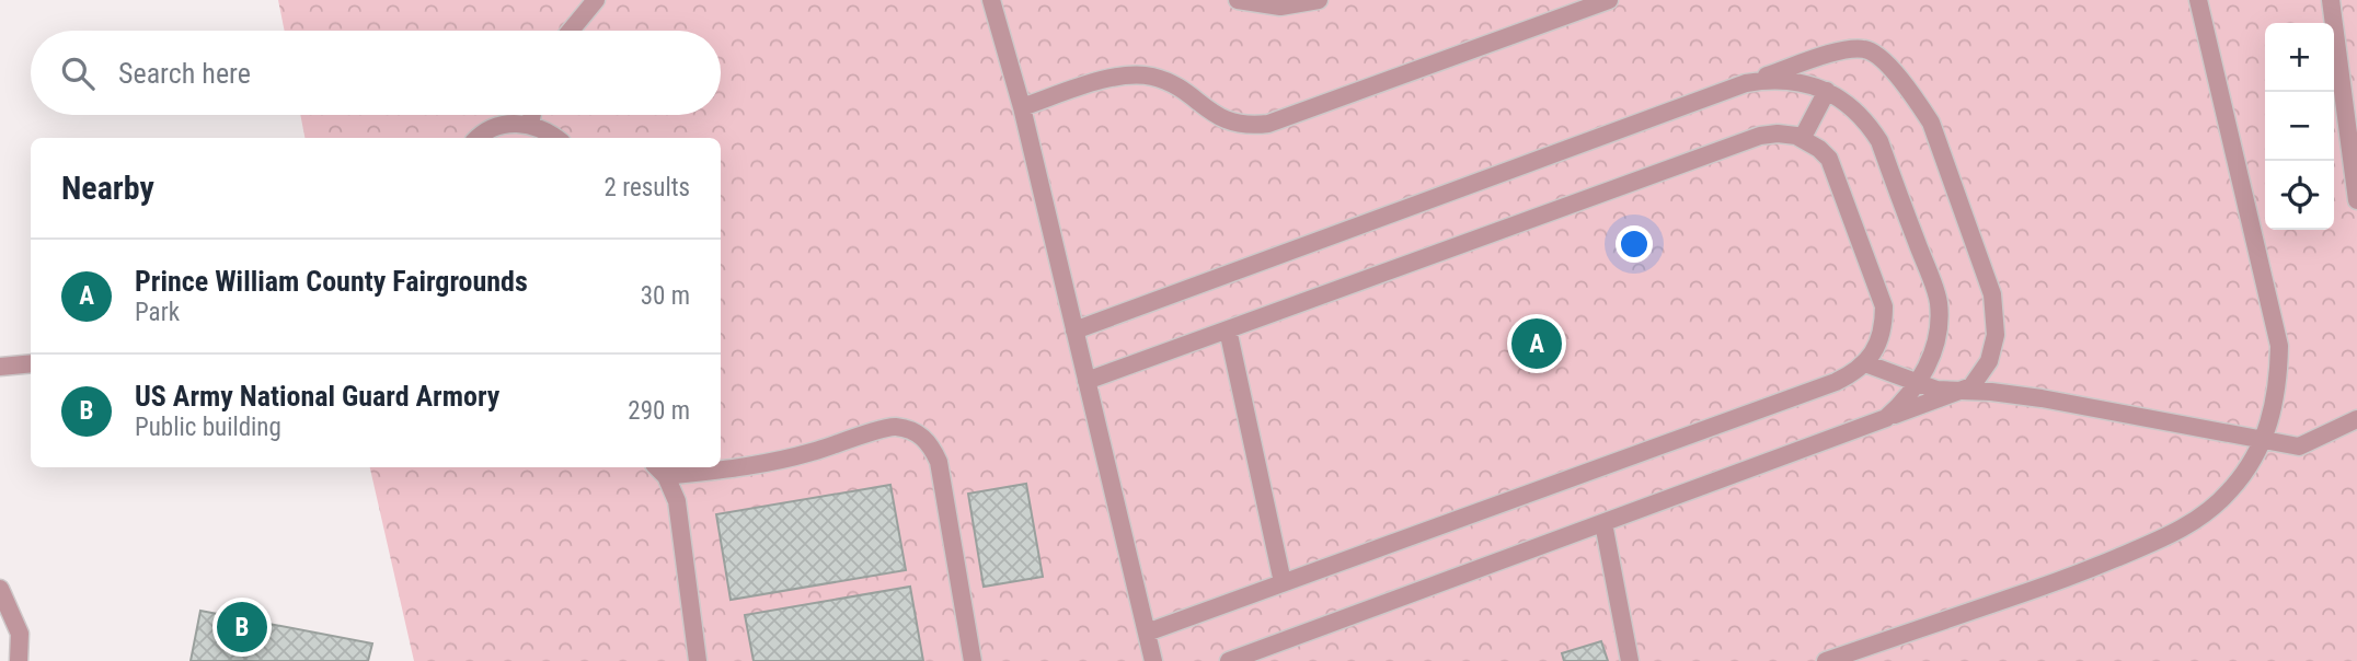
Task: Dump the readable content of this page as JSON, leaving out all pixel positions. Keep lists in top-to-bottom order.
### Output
{
  "page": {
    "map_buttons": ["+", "−"],
    "search": "Search here",
    "heading": ["Nearby", "2 results"],
    "list": [
      {
        "mark": "A",
        "name": "Prince William County Fairgrounds",
        "note": "Park",
        "value": "30 m"
      },
      {
        "mark": "B",
        "name": "US Army National Guard Armory",
        "note": "Public building",
        "value": "290 m"
      }
    ],
    "pins": ["A", "B"]
  }
}
